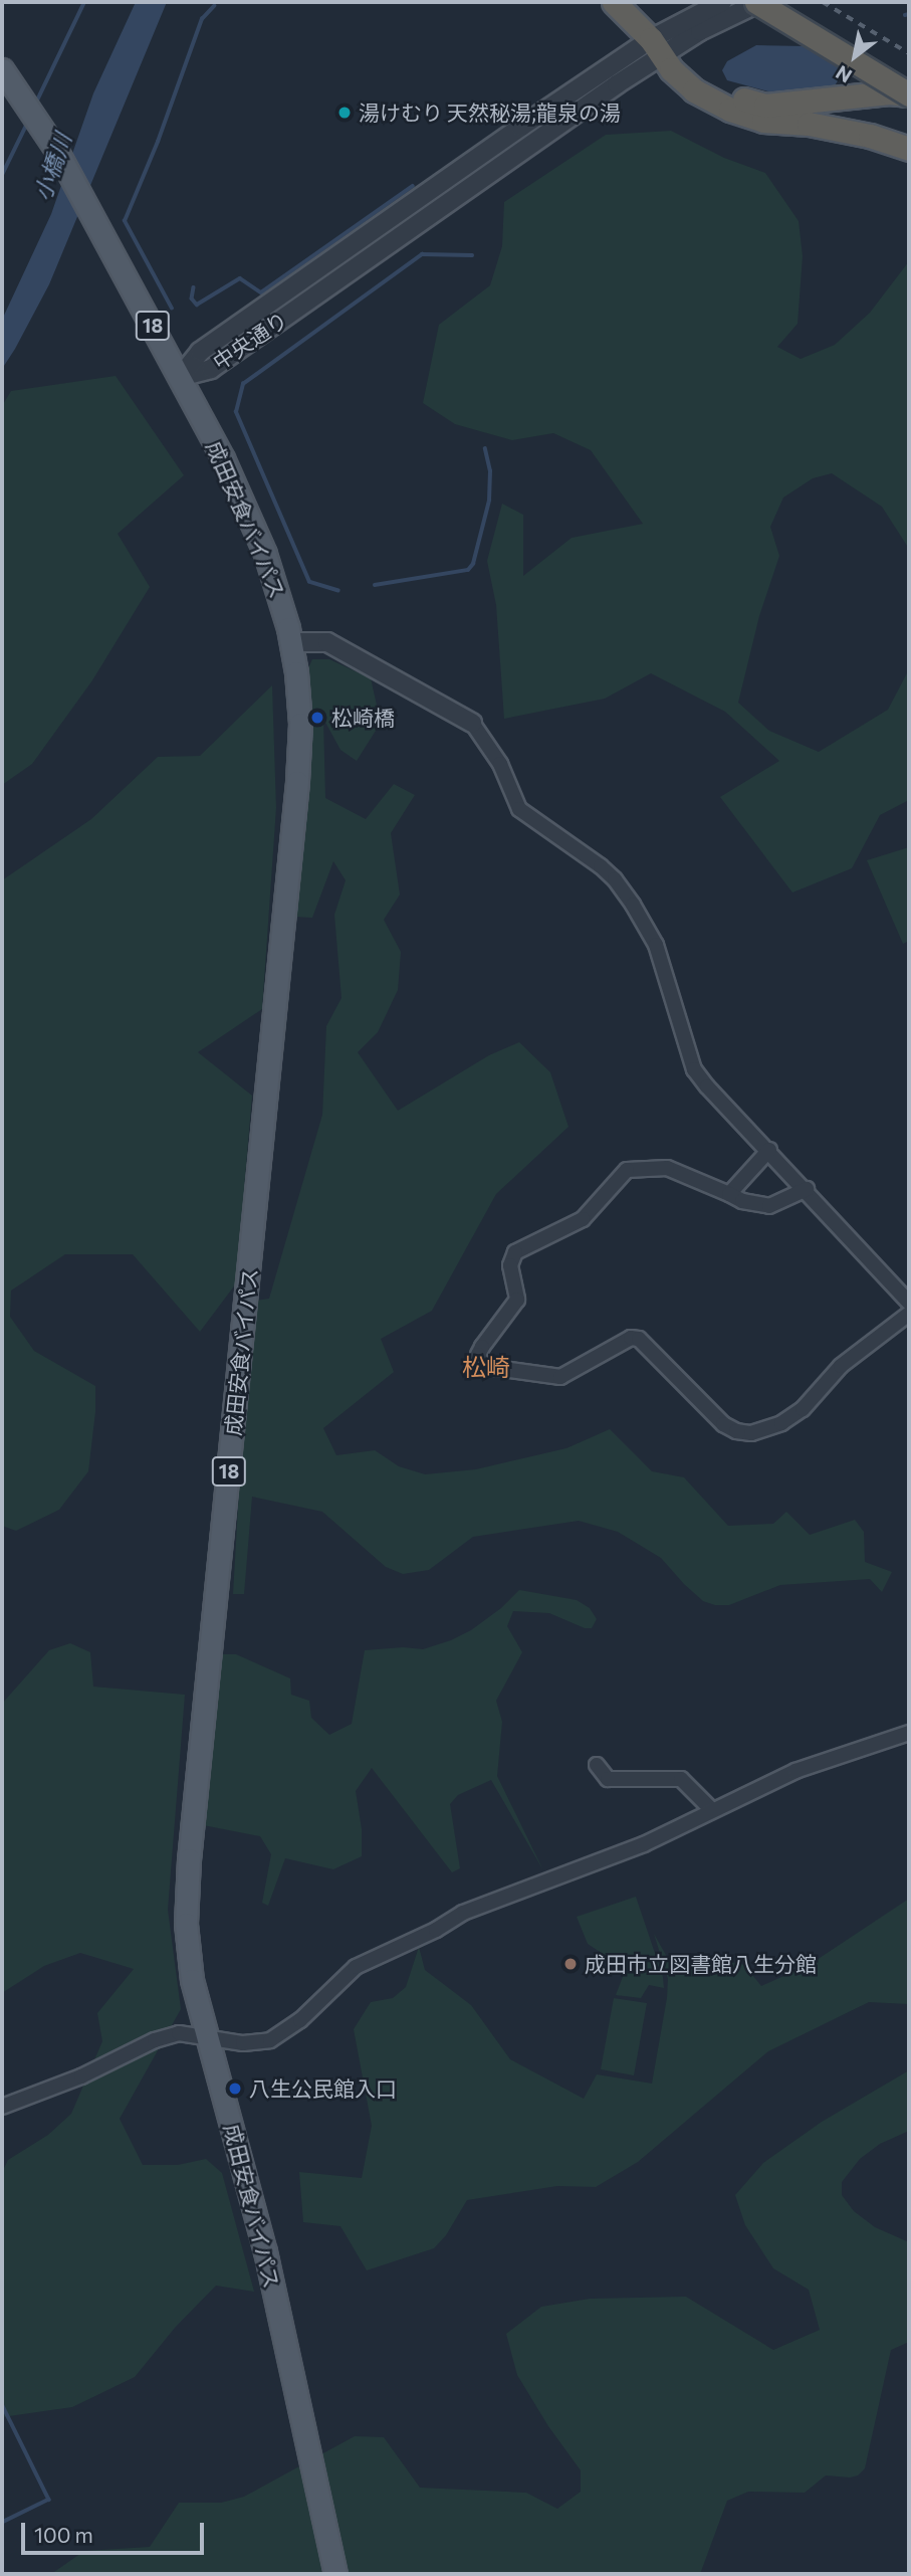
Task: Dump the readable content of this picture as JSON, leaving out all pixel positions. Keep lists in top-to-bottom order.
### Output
{
  "streets": {
    "main road": ["18", "成田安食バイパス"],
    "street": ["中央通り"]
  },
  "crossings": [
    ["中央通り", "成田安食バイパス"]
  ],
  "districts": ["松崎"],
  "water": ["小橋川"],
  "places": [
    "湯けむり 天然秘湯;龍泉の湯",
    "松崎橋",
    "成田市立図書館八生分館",
    "八生公民館入口"
  ],
  "scale_bar": "100 m",
  "north": "bottom left"
}
